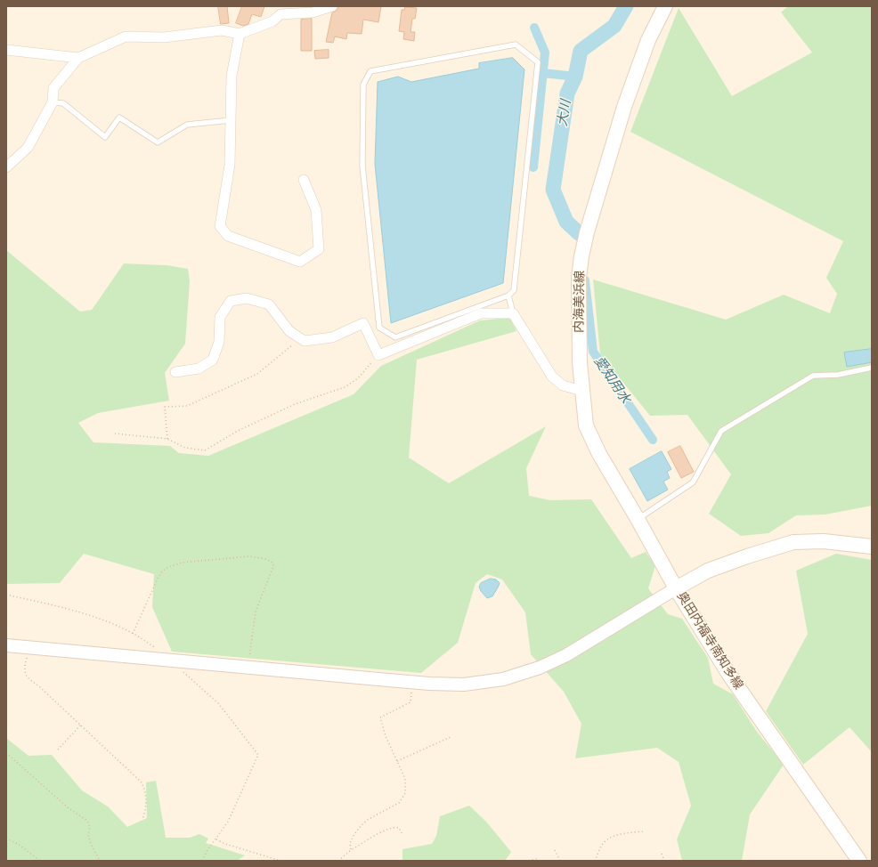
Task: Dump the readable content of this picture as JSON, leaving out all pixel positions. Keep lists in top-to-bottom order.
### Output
{
  "streets": {
    "main road": ["内海美浜線", "奥田内福寺南知多線"]
  },
  "crossings": [
    ["内海美浜線", "奥田内福寺南知多線"]
  ],
  "water": ["大川", "愛知用水"]
}
